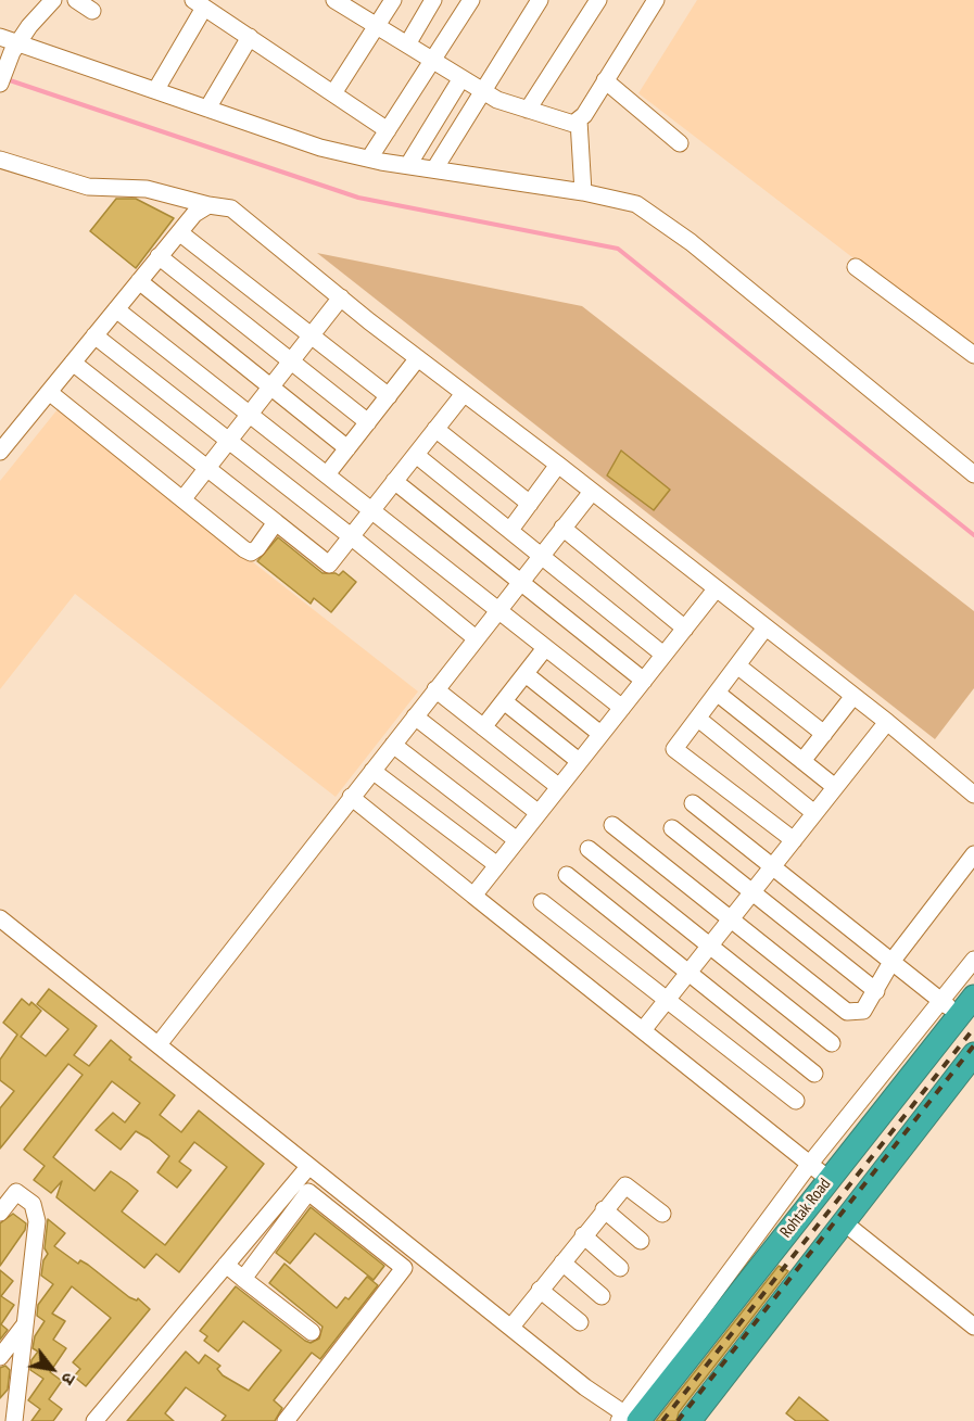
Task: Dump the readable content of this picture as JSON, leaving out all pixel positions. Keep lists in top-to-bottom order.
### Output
{
  "streets": {
    "highway": ["Rohtak Road"]
  },
  "north": "bottom right"
}
